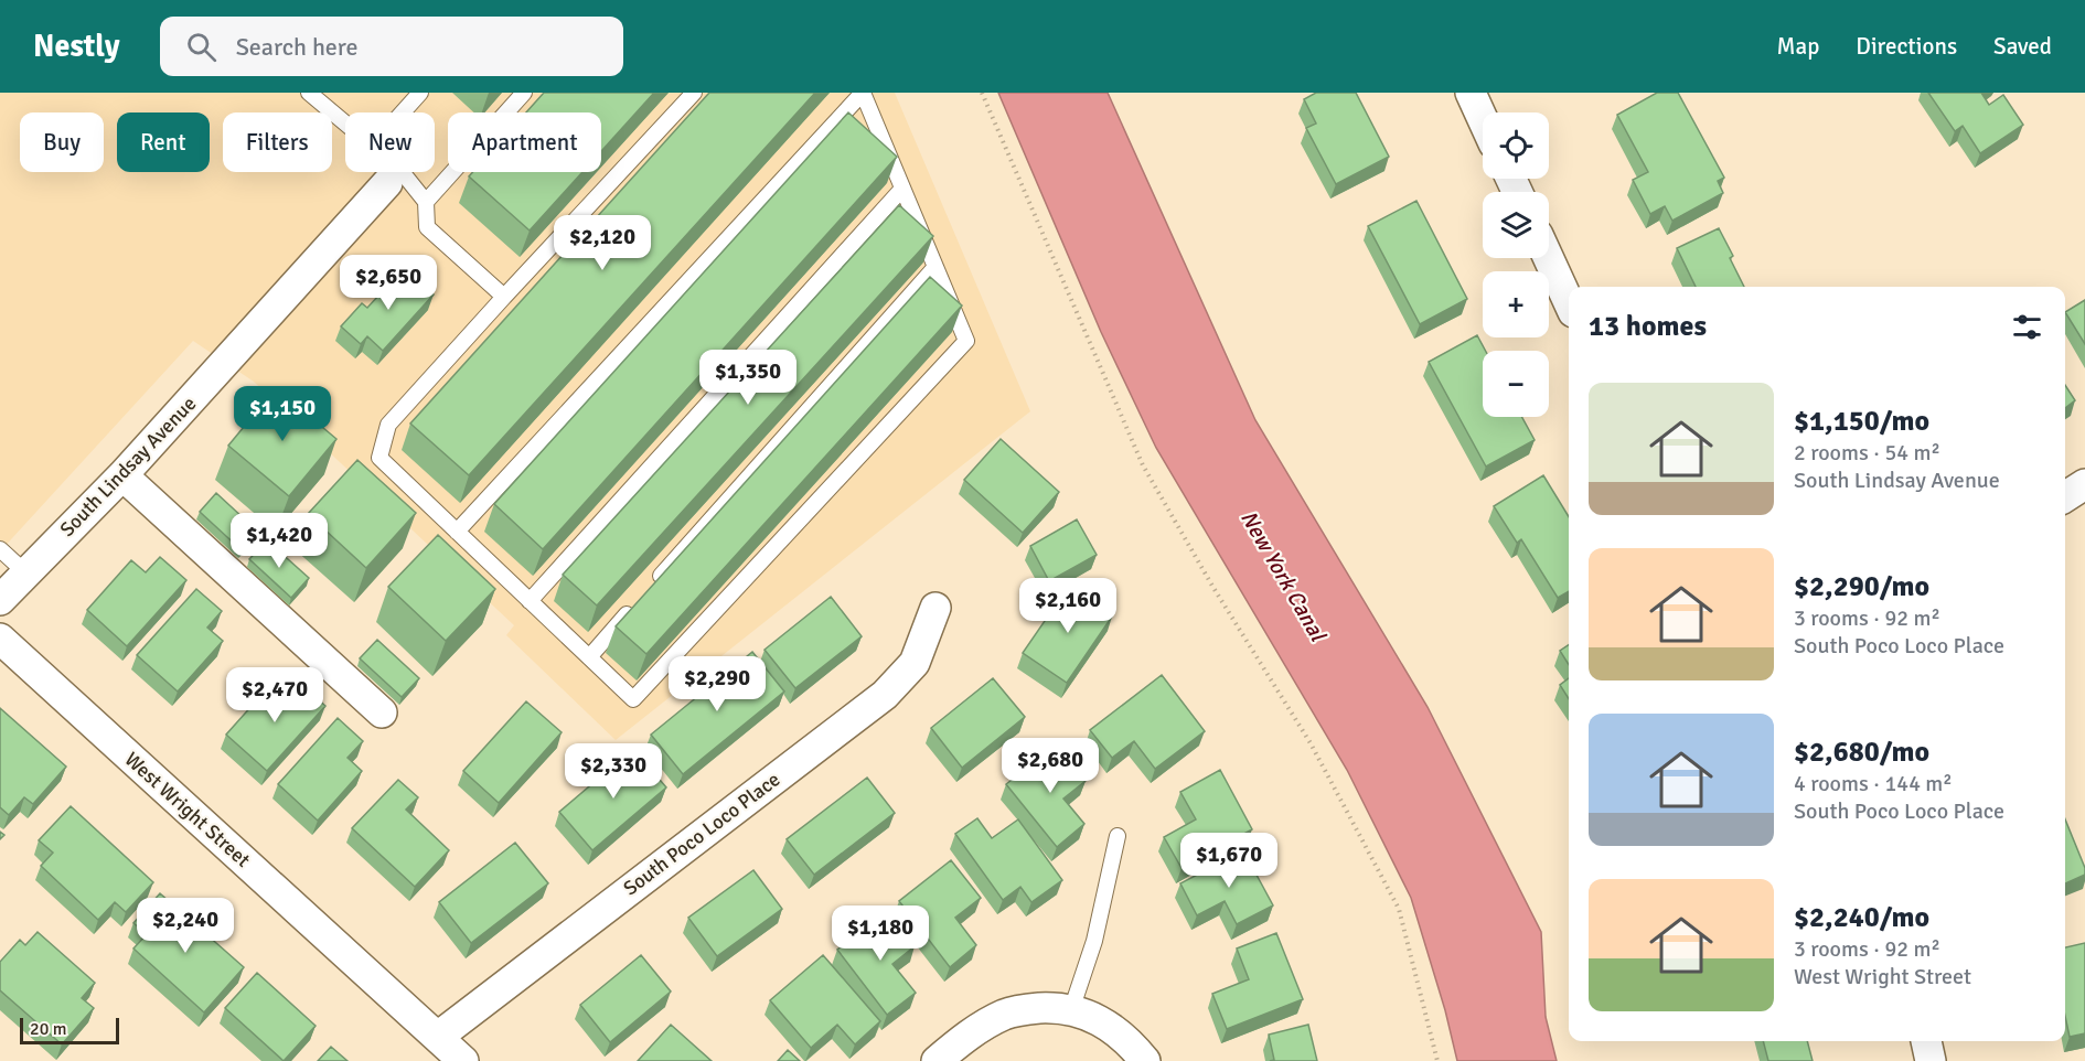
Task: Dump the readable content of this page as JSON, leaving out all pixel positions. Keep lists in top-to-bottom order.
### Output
{
  "streets": {
    "street": ["South Lindsay Avenue", "West Wright Street", "South Poco Loco Place"]
  },
  "crossings": [
    ["West Wright Street", "South Poco Loco Place"]
  ],
  "water": ["New York Canal"],
  "scale_bar": "20 m",
  "page": {
    "header": "Nestly",
    "search": "Search here",
    "nav": ["Map", "Directions", "Saved"],
    "map_buttons": ["+", "−"],
    "chip": [
      "Buy",
      "Rent",
      "Filters",
      "New",
      "Apartment"
    ],
    "price": [
      "$2,120",
      "$2,650",
      "$1,350",
      "$1,150",
      "$1,420",
      "$2,160",
      "$2,290",
      "$2,470",
      "$2,680",
      "$2,330",
      "$1,670",
      "$2,240",
      "$1,180"
    ],
    "heading": "13 homes",
    "list": [
      {
        "name": "$1,150/mo",
        "note": "2 rooms · 54 m² · South Lindsay Avenue"
      },
      {
        "name": "$2,290/mo",
        "note": "3 rooms · 92 m² · South Poco Loco Place"
      },
      {
        "name": "$2,680/mo",
        "note": "4 rooms · 144 m² · South Poco Loco Place"
      },
      {
        "name": "$2,240/mo",
        "note": "3 rooms · 92 m² · West Wright Street"
      }
    ],
    "scale": "20 m"
  }
}
